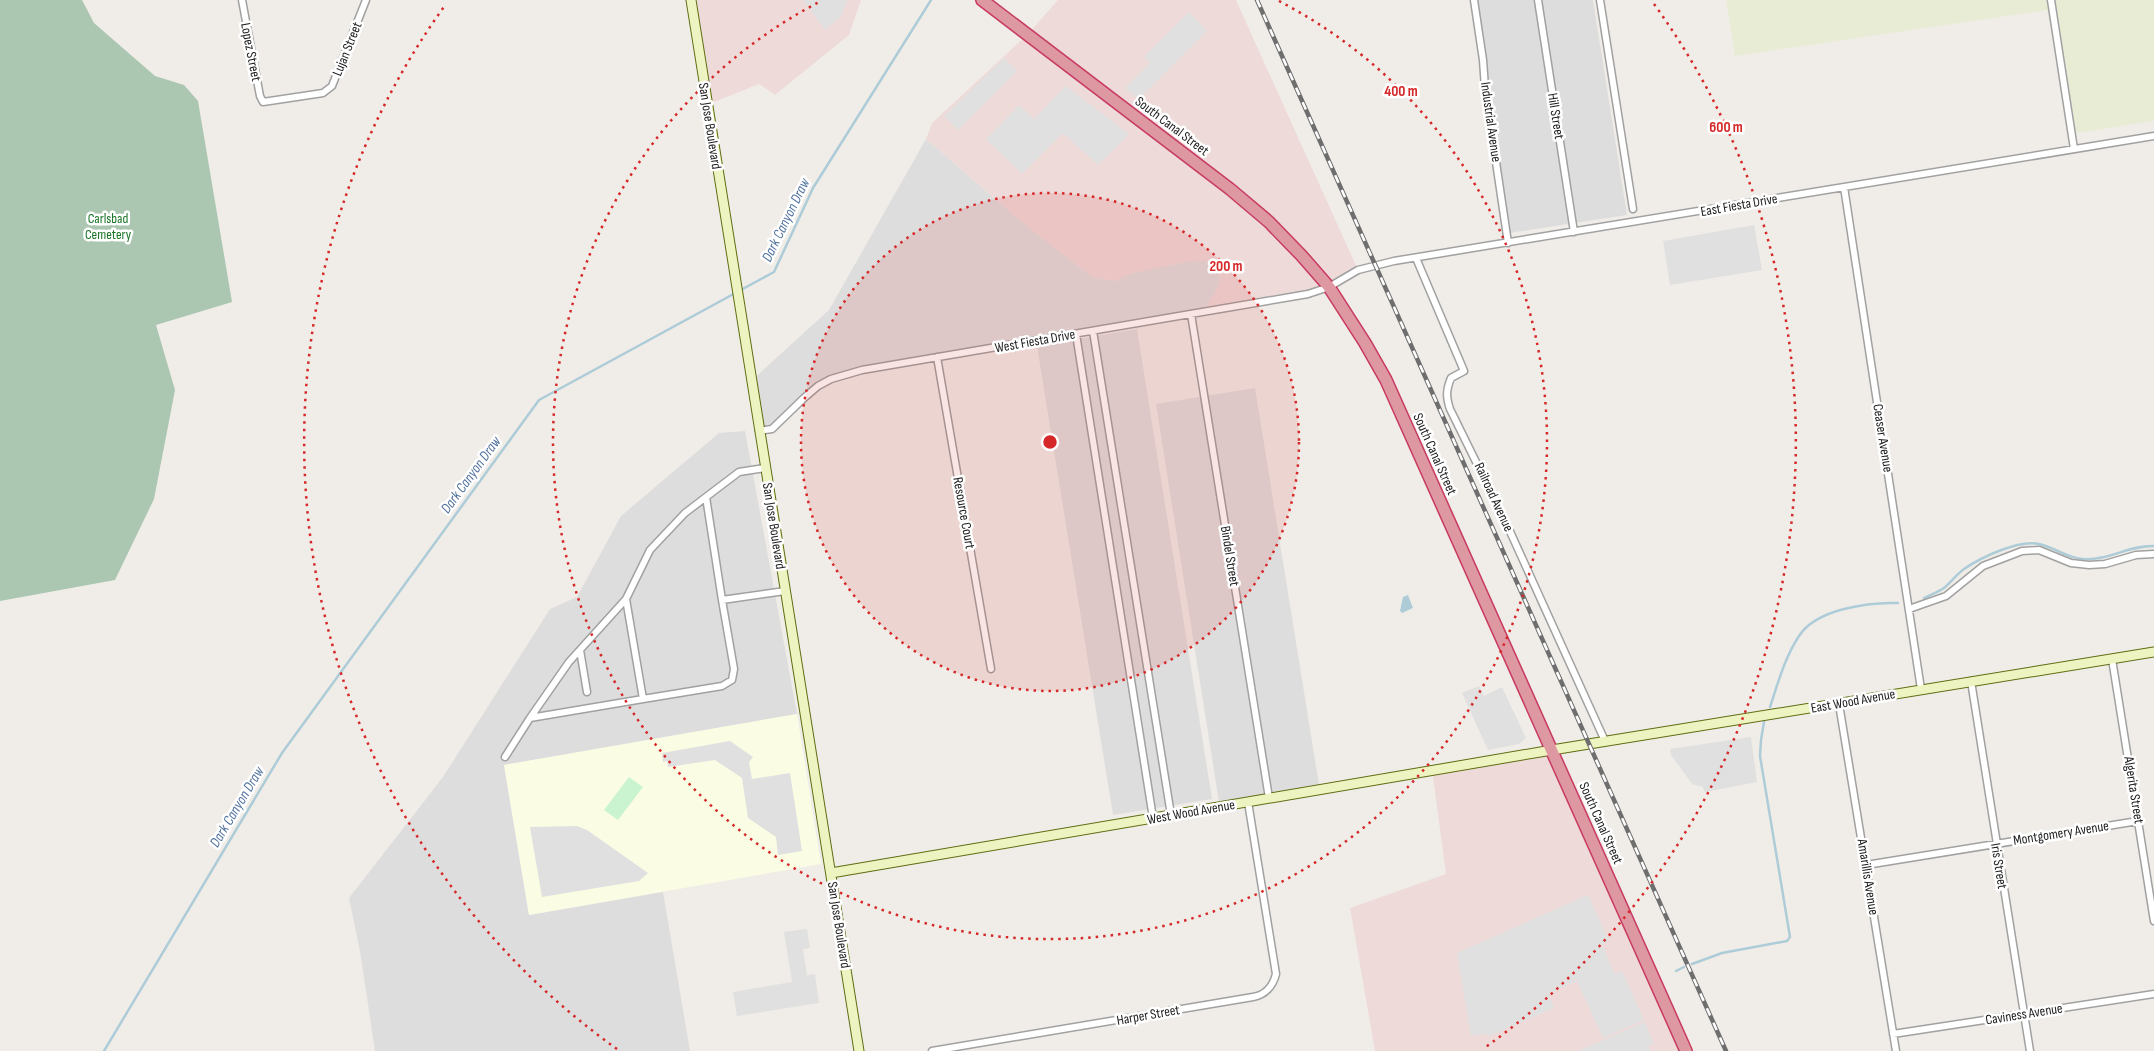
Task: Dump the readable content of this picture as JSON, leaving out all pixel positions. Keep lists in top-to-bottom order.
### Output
{
  "streets": {
    "highway": ["South Canal Street"],
    "street": [
      "Lujan Street",
      "Lopez Street",
      "Hill Street",
      "Industrial Avenue",
      "San Jose Boulevard",
      "East Fiesta Drive",
      "West Fiesta Drive",
      "Ceaser Avenue",
      "Railroad Avenue",
      "Resource Court",
      "Bindel Street",
      "East Wood Avenue",
      "Algerita Street",
      "West Wood Avenue",
      "Montgomery Avenue",
      "Iris Street",
      "Amarillis Avenue",
      "Caviness Avenue",
      "Harper Street"
    ]
  },
  "crossings": [
    ["Lujan Street", "Lopez Street"],
    ["Hill Street", "East Fiesta Drive"],
    ["Industrial Avenue", "East Fiesta Drive"],
    ["San Jose Boulevard", "West Fiesta Drive"],
    ["San Jose Boulevard", "West Wood Avenue"],
    ["South Canal Street", "East Fiesta Drive"],
    ["South Canal Street", "West Fiesta Drive"],
    ["South Canal Street", "East Wood Avenue"],
    ["South Canal Street", "West Wood Avenue"],
    ["East Fiesta Drive", "West Fiesta Drive"],
    ["East Fiesta Drive", "Ceaser Avenue"],
    ["East Fiesta Drive", "Railroad Avenue"],
    ["West Fiesta Drive", "Resource Court"],
    ["West Fiesta Drive", "Bindel Street"],
    ["Ceaser Avenue", "East Wood Avenue"],
    ["Railroad Avenue", "East Wood Avenue"],
    ["Bindel Street", "West Wood Avenue"],
    ["East Wood Avenue", "Algerita Street"],
    ["East Wood Avenue", "West Wood Avenue"],
    ["East Wood Avenue", "Iris Street"],
    ["East Wood Avenue", "Amarillis Avenue"],
    ["Algerita Street", "Montgomery Avenue"],
    ["West Wood Avenue", "Harper Street"],
    ["Montgomery Avenue", "Iris Street"],
    ["Montgomery Avenue", "Amarillis Avenue"],
    ["Iris Street", "Caviness Avenue"],
    ["Amarillis Avenue", "Caviness Avenue"]
  ],
  "water": ["Dark Canyon Draw"],
  "parks": ["Carlsbad Cemetery"],
  "rings": ["400 m", "600 m", "200 m"]
}
